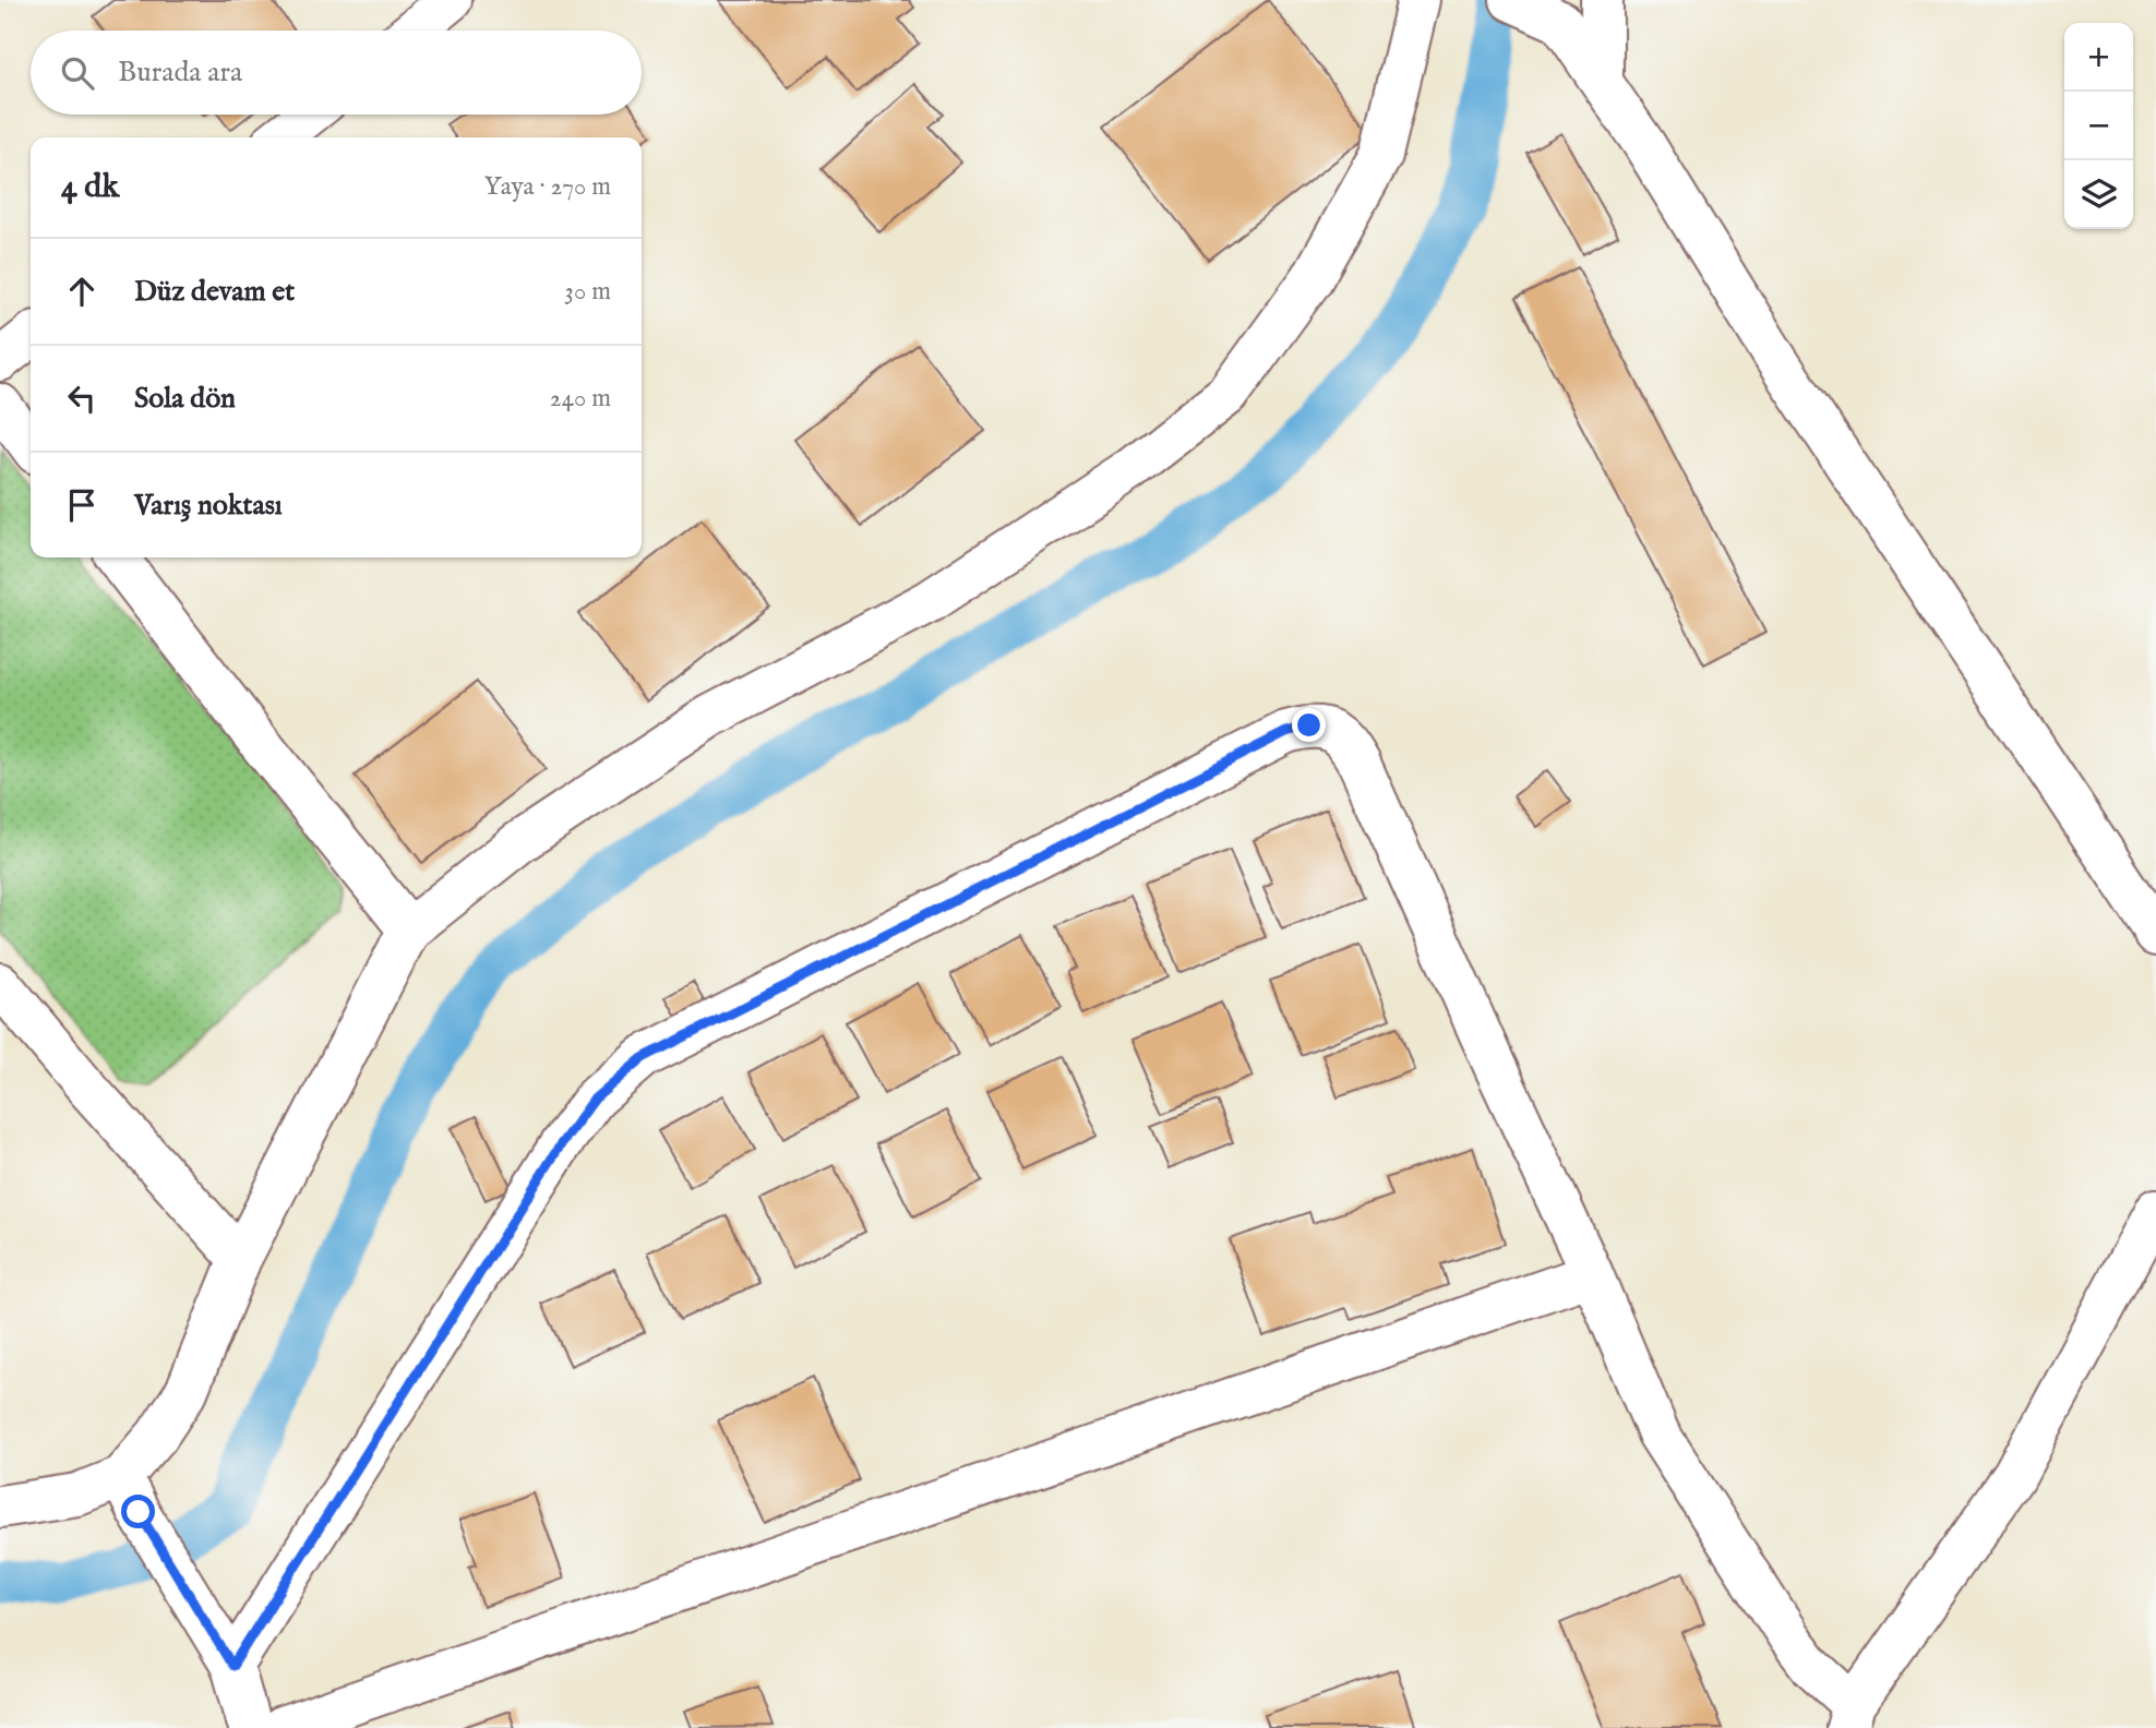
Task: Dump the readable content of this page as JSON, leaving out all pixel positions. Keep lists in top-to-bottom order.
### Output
{
  "page": {
    "map_buttons": ["+", "−"],
    "search": "Burada ara",
    "heading": ["4 dk", "Yaya · 270 m"],
    "list": [
      ["Düz devam et", "30 m"],
      ["Sola dön", "240 m"],
      "Varış noktası"
    ]
  }
}
